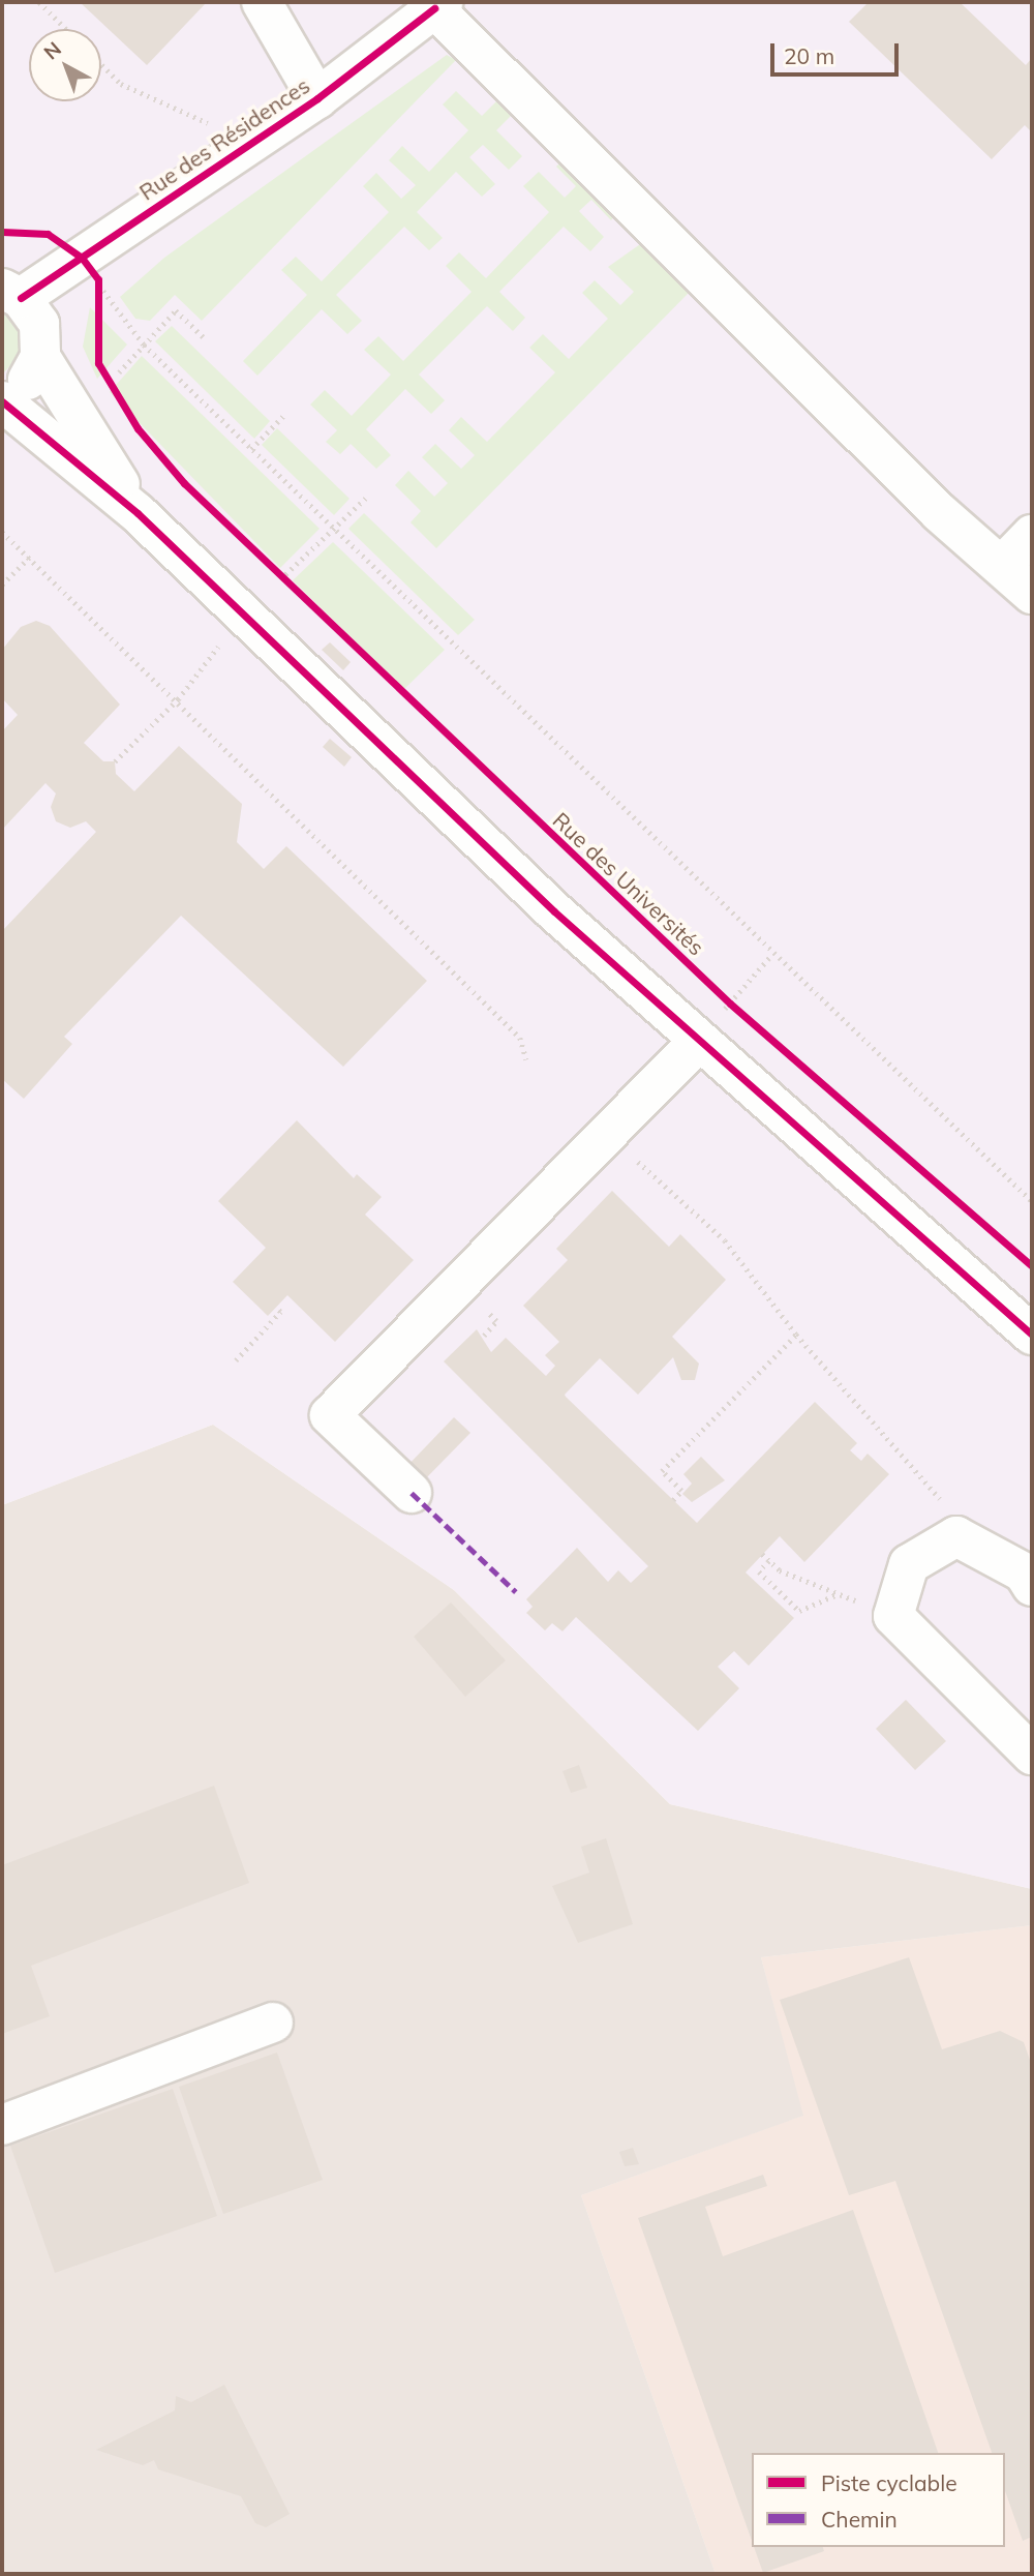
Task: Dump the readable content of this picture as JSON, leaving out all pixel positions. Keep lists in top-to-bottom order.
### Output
{
  "streets": {
    "street": ["Rue des Résidences"],
    "cycle path": ["Rue des Universités"]
  },
  "legend": ["Piste cyclable", "Chemin"],
  "scale_bar": "20 m",
  "north": "top left"
}
